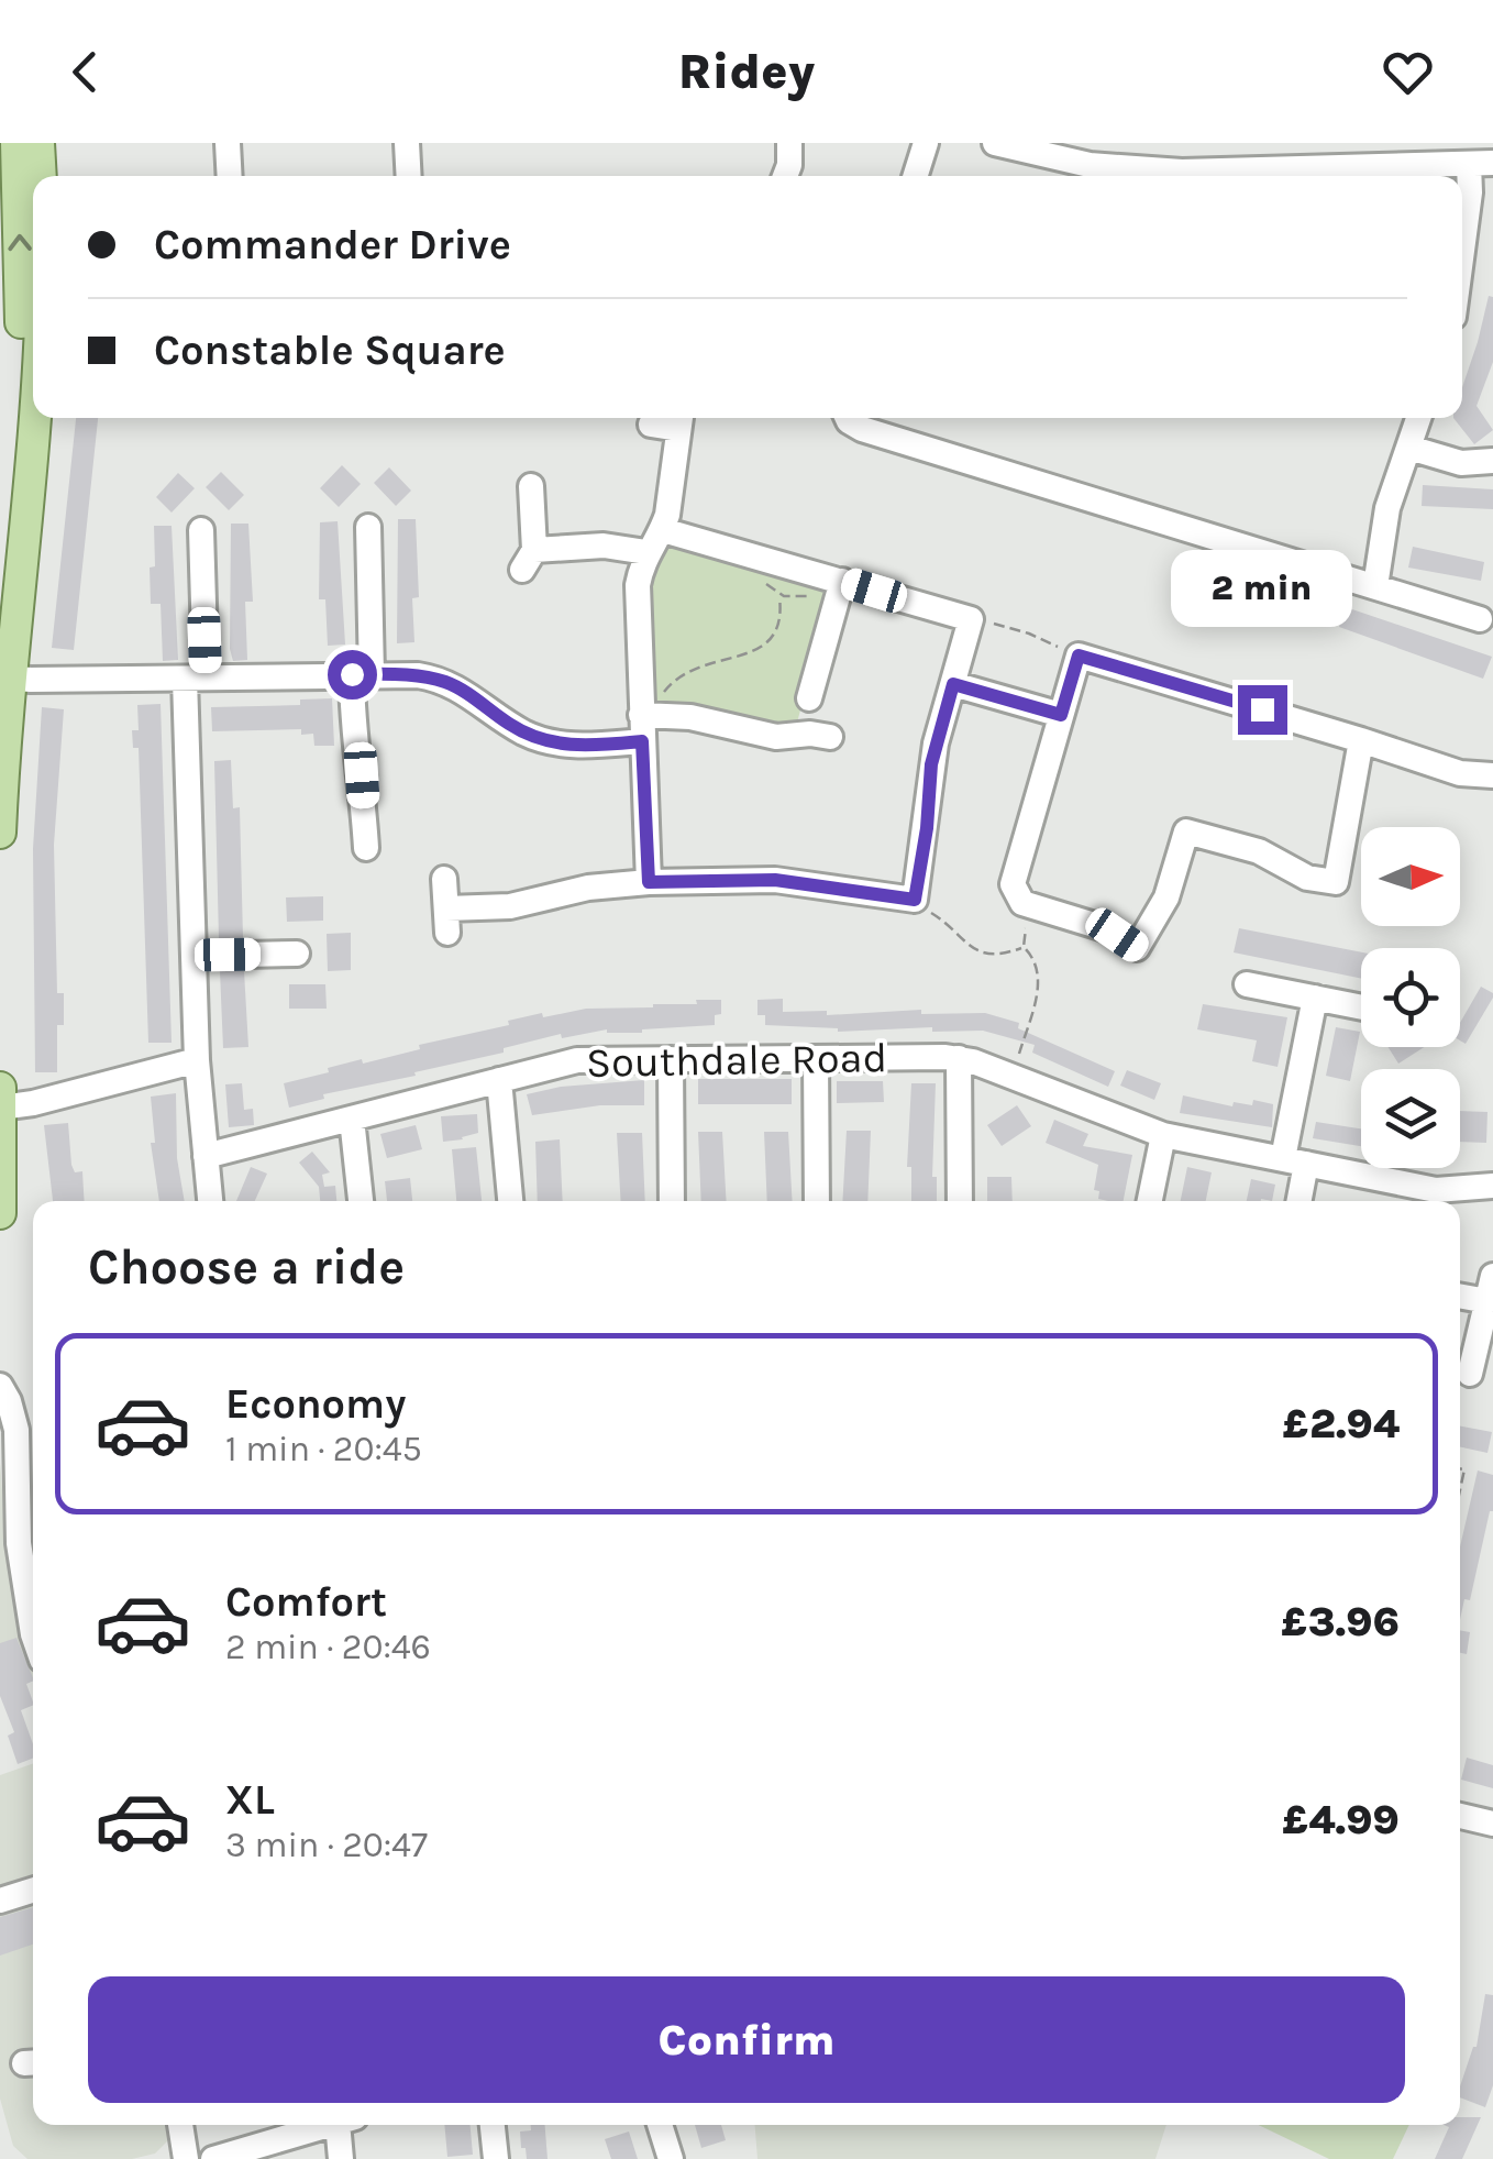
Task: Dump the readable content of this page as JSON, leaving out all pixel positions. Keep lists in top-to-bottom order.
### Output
{
  "streets": {
    "street": ["Southdale Road"]
  },
  "north": "right",
  "page": {
    "header": "Ridey",
    "banner": ["Commander Drive", "Constable Square"],
    "bubble": "2 min",
    "heading": "Choose a ride",
    "list": [
      {
        "name": "Economy",
        "note": "1 min · 20:45",
        "value": "£2.94"
      },
      {
        "name": "Comfort",
        "note": "2 min · 20:46",
        "value": "£3.96"
      },
      {
        "name": "XL",
        "note": "3 min · 20:47",
        "value": "£4.99"
      }
    ],
    "buttons": "Confirm"
  }
}
